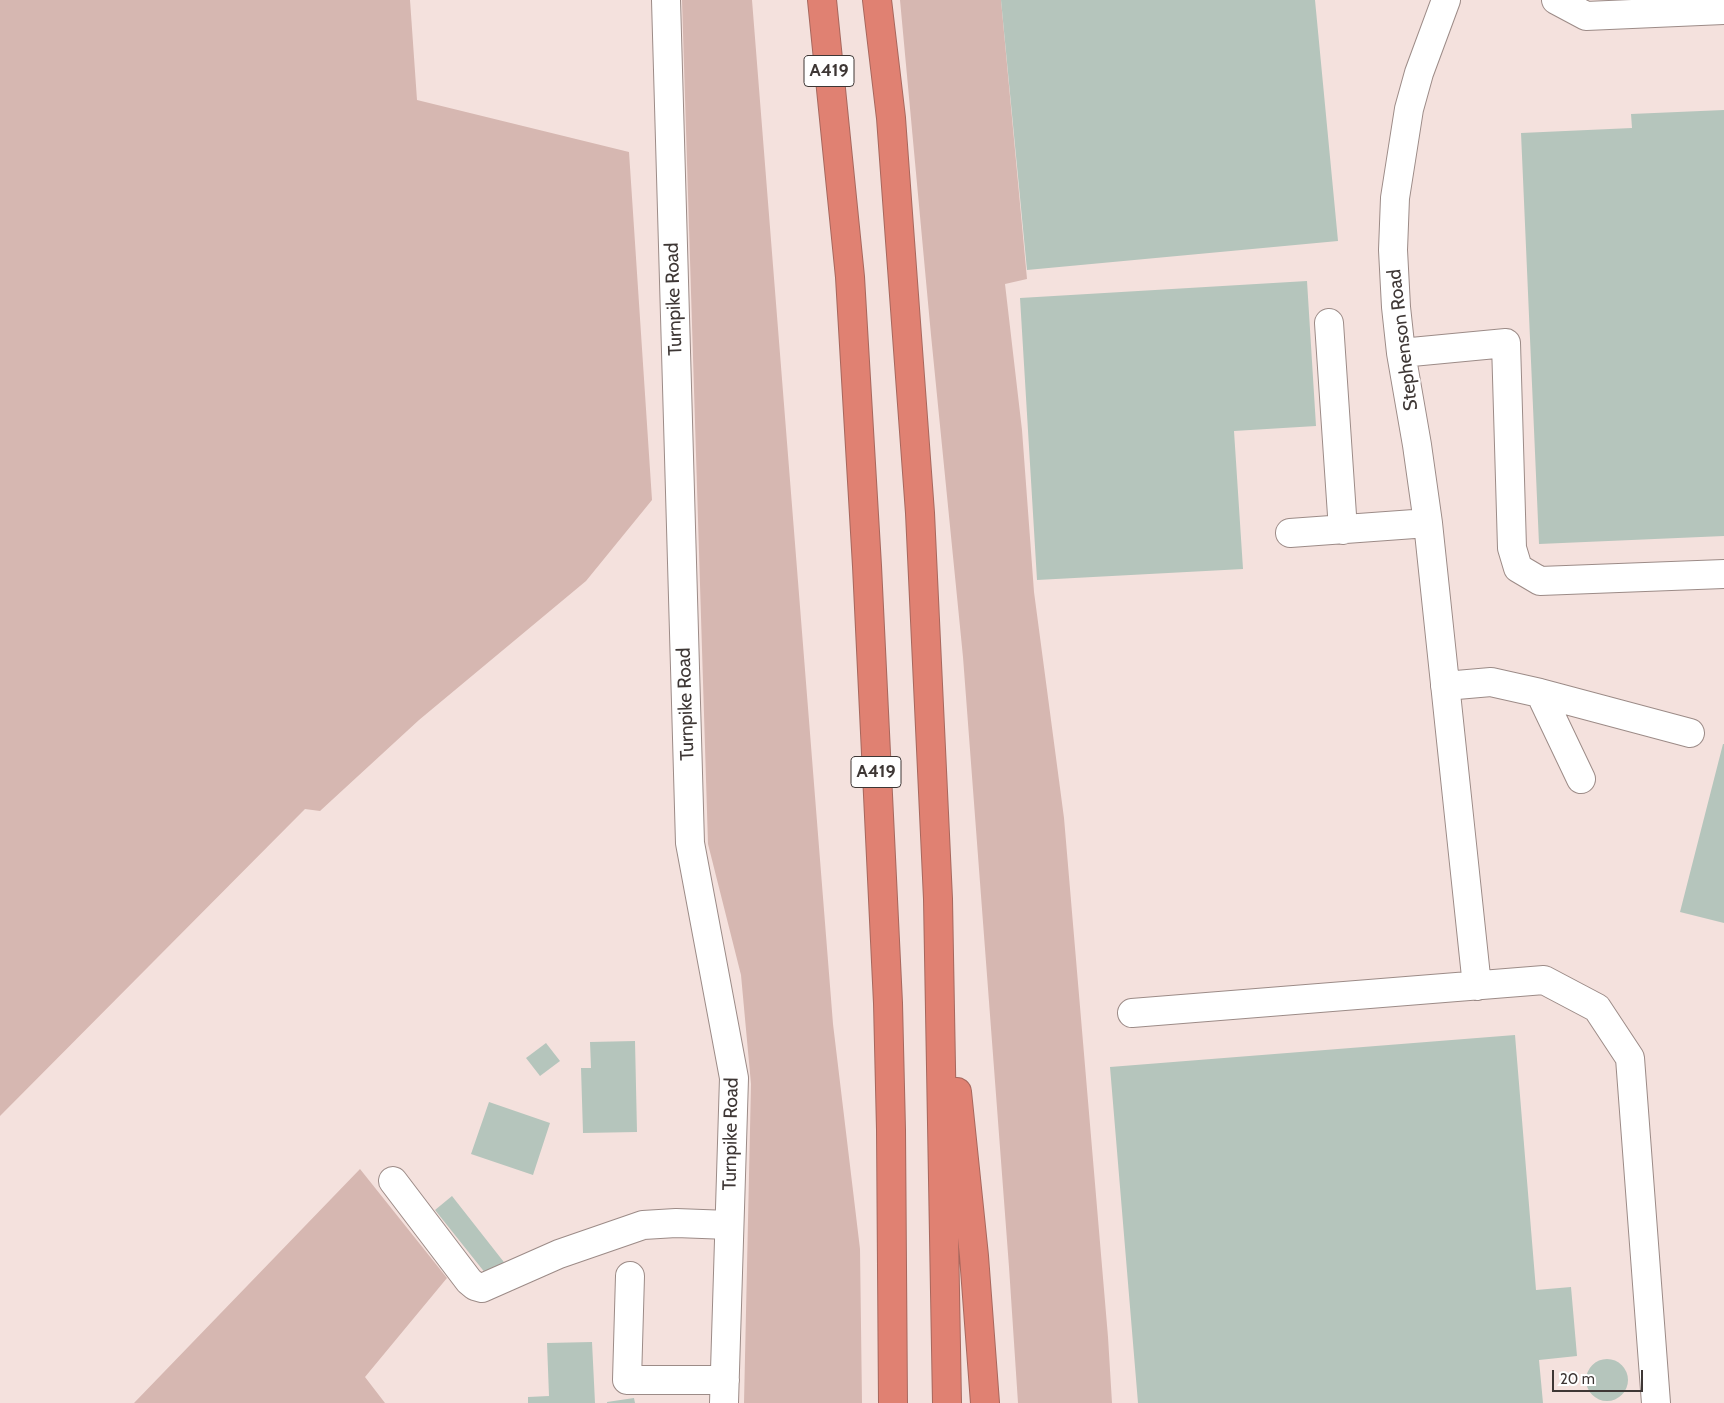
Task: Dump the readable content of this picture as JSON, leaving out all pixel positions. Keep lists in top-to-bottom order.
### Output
{
  "streets": {
    "highway": ["A419"],
    "street": ["Turnpike Road", "Stephenson Road"]
  },
  "scale_bar": "20 m"
}
